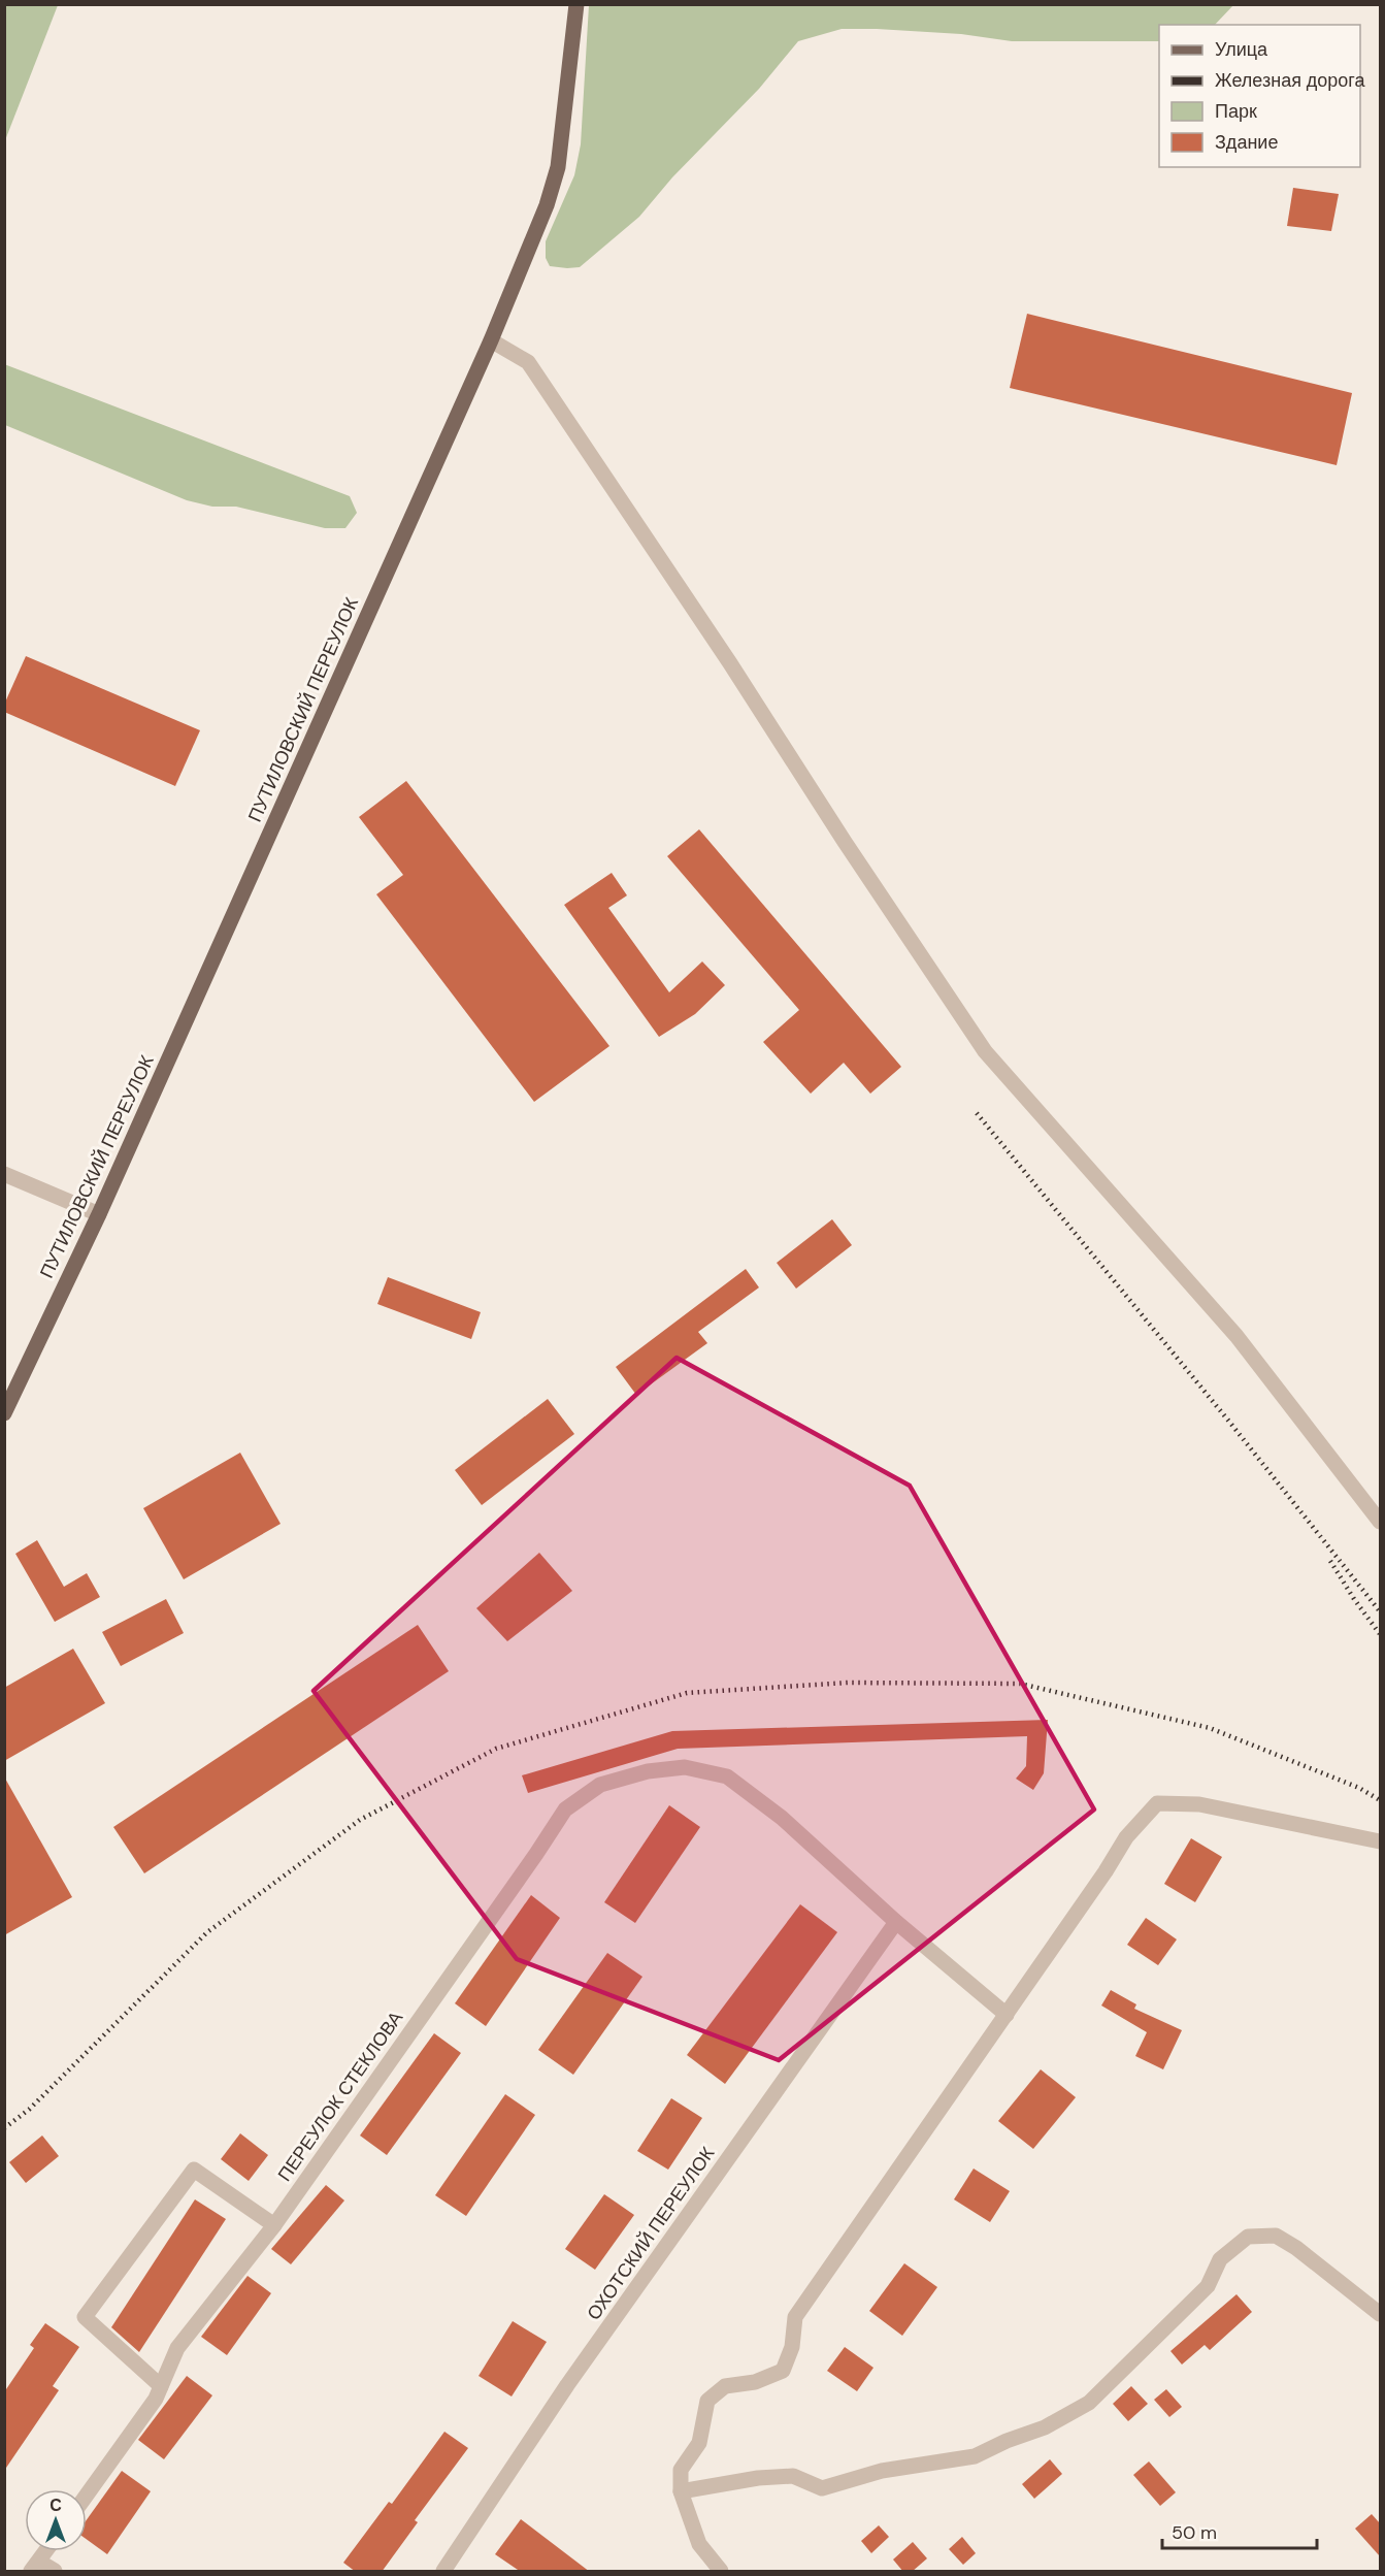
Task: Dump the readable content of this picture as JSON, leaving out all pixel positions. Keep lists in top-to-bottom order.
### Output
{
  "streets": {
    "main road": ["ПУТИЛОВСКИЙ ПЕРЕУЛОК"],
    "street": ["ПЕРЕУЛОК СТЕКЛОВА", "ОХОТСКИЙ ПЕРЕУЛОК"]
  },
  "crossings": [
    ["ПЕРЕУЛОК СТЕКЛОВА", "ОХОТСКИЙ ПЕРЕУЛОК"]
  ],
  "legend": [
    "Улица",
    "Железная дорога",
    "Парк",
    "Здание"
  ],
  "scale_bar": "50 m",
  "north": "top"
}
